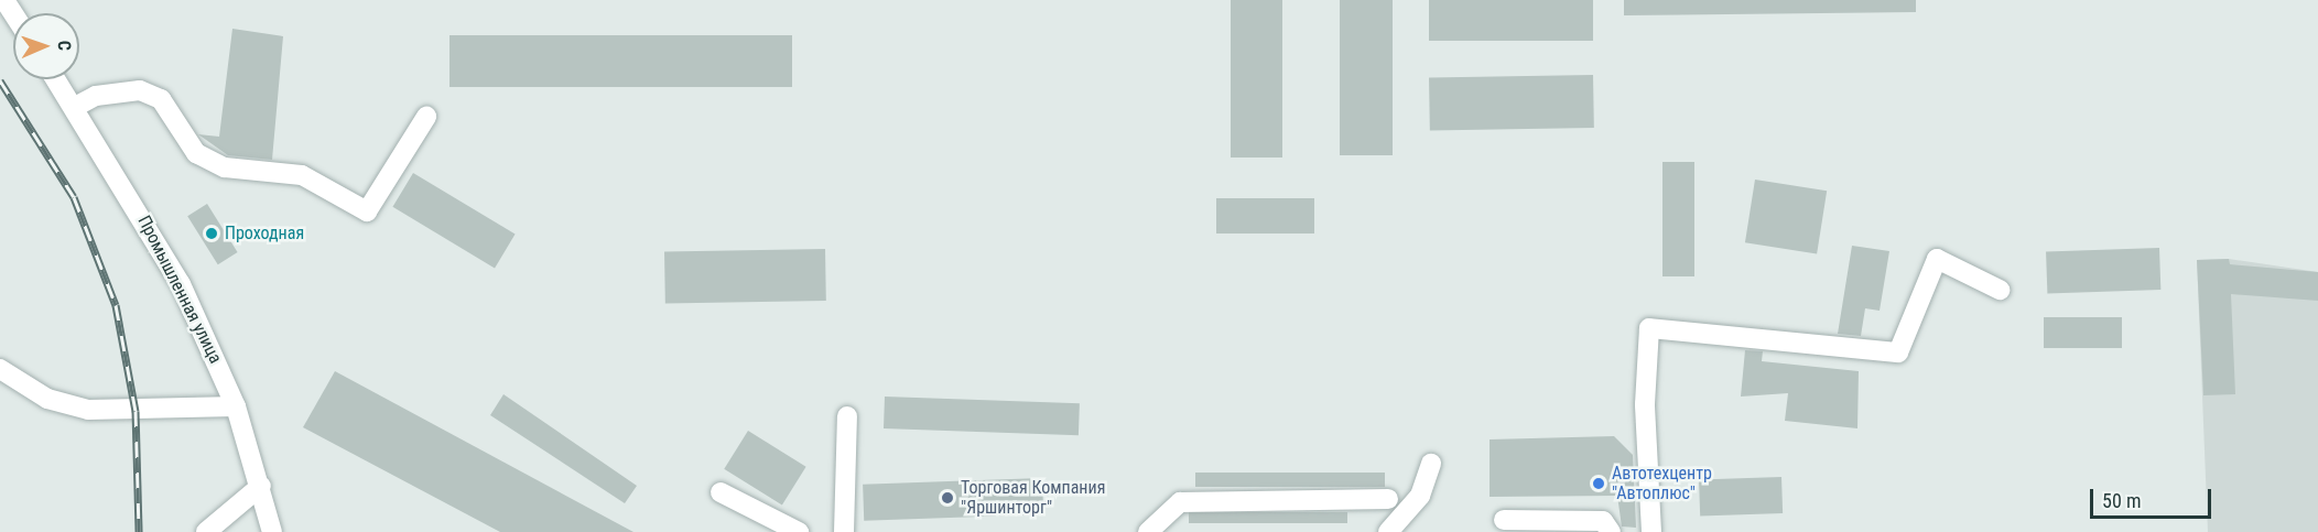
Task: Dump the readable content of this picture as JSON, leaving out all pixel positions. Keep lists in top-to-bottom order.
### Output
{
  "streets": {
    "street": ["Промышленная улица"]
  },
  "places": ["Проходная", "Автотехцентр \"Автоплюс\"", "Торговая Компания \"Яршинторг\""],
  "scale_bar": "50 m",
  "north": "right"
}
